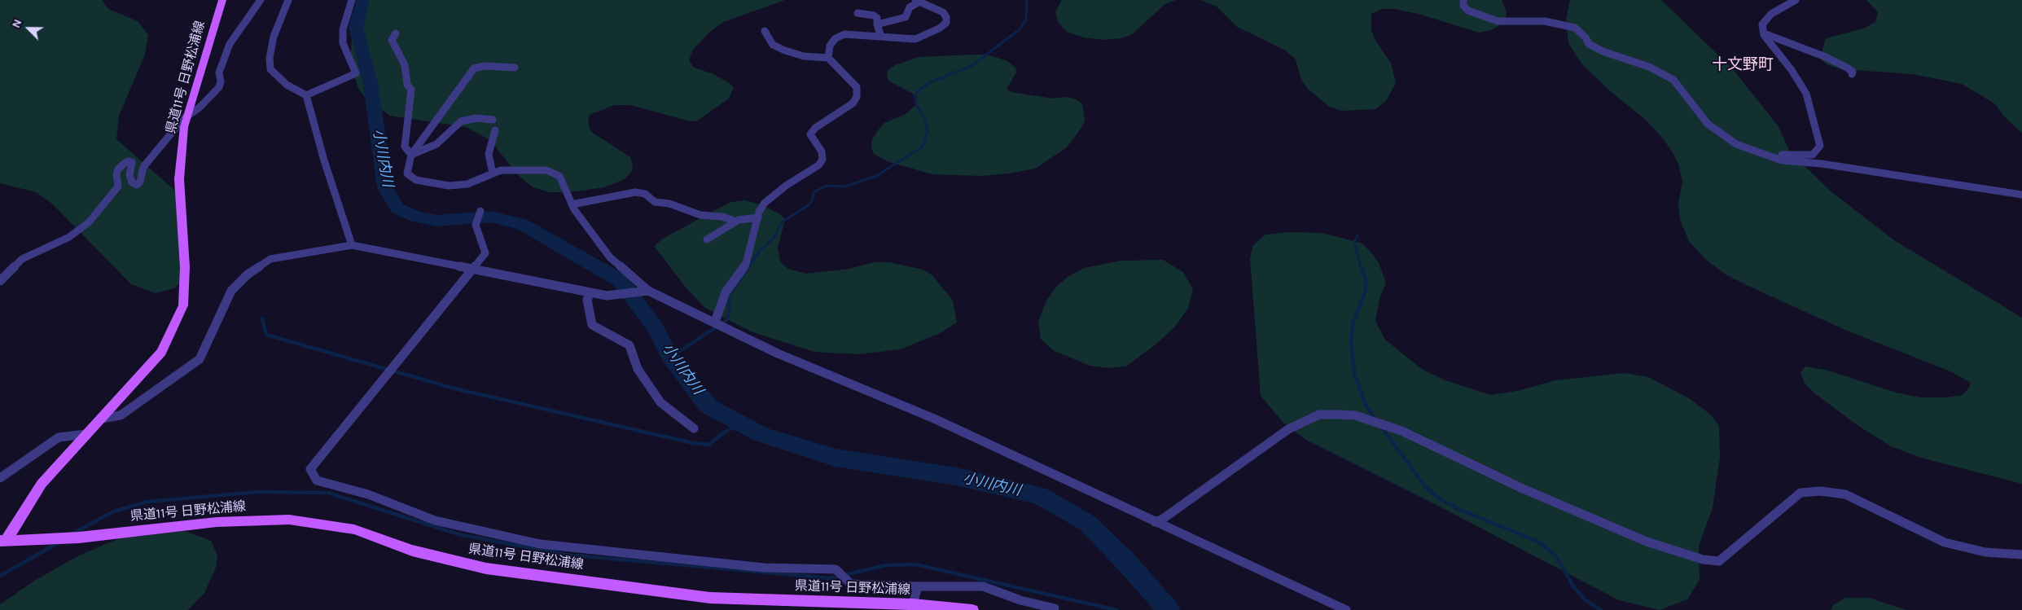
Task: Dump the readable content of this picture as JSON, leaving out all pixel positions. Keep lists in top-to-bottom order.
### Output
{
  "streets": {
    "main road": ["県道11号 日野松浦線"]
  },
  "districts": ["十文野町"],
  "water": ["小川内川"],
  "north": "top left"
}
